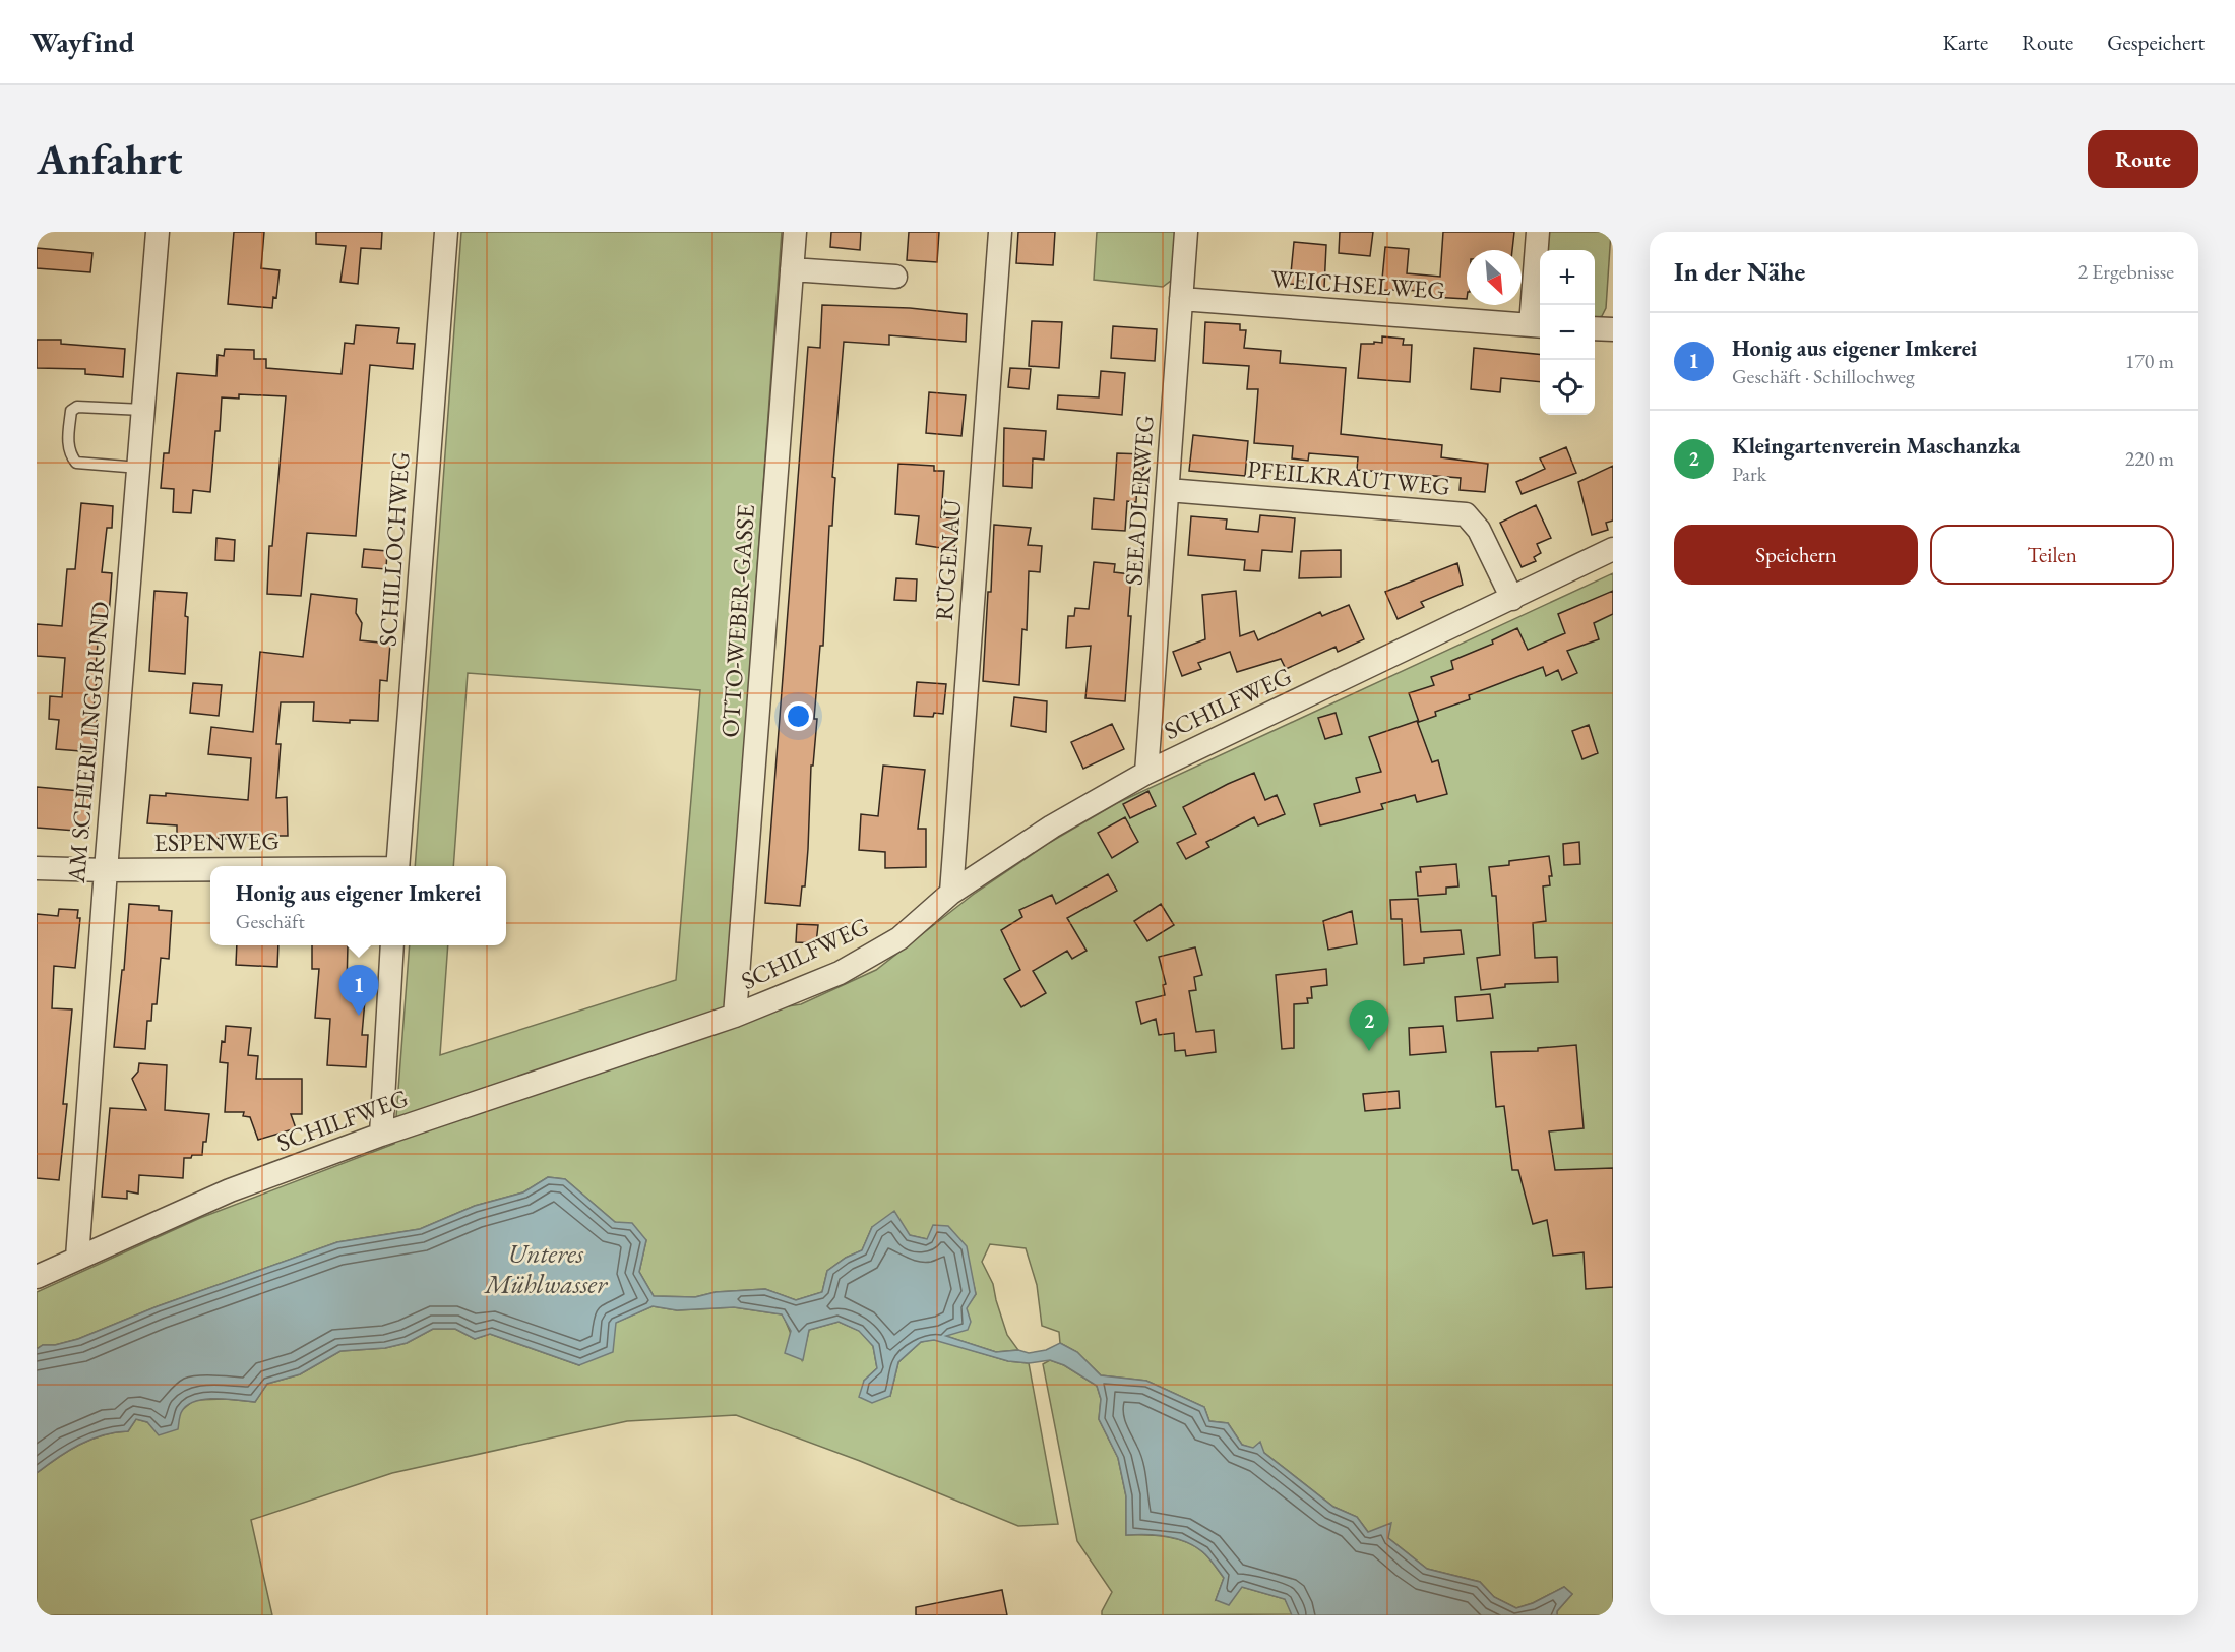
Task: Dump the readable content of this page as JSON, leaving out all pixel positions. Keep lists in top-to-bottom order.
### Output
{
  "streets": {
    "street": [
      "WEICHSELWEG",
      "PFEILKRAUTWEG",
      "SEEADLERWEG",
      "SCHILLOCHWEG",
      "RÜGENAU",
      "OTTO-WEBER-GASSE",
      "SCHILFWEG",
      "AM SCHIERLINGGRUND",
      "ESPENWEG"
    ]
  },
  "crossings": [
    ["WEICHSELWEG", "SEEADLERWEG"],
    ["PFEILKRAUTWEG", "SEEADLERWEG"],
    ["PFEILKRAUTWEG", "SCHILFWEG"],
    ["SEEADLERWEG", "SCHILFWEG"],
    ["RÜGENAU", "SCHILFWEG"],
    ["OTTO-WEBER-GASSE", "SCHILFWEG"],
    ["SCHILFWEG", "AM SCHIERLINGGRUND"],
    ["AM SCHIERLINGGRUND", "ESPENWEG"]
  ],
  "water": ["Unteres Mühlwasser"],
  "north": "bottom right",
  "page": {
    "header": "Wayfind",
    "nav": ["Karte", "Route", "Gespeichert"],
    "buttons": [
      "Route",
      ["Speichern", "Teilen"]
    ],
    "title": "Anfahrt",
    "heading": ["In der Nähe", "2 Ergebnisse"],
    "map_buttons": ["+", "−"],
    "list": [
      {
        "mark": "1",
        "name": "Honig aus eigener Imkerei",
        "note": "Geschäft · Schillochweg",
        "value": "170 m"
      },
      {
        "mark": "2",
        "name": "Kleingartenverein Maschanzka",
        "note": "Park",
        "value": "220 m"
      }
    ],
    "popup": ["Honig aus eigener Imkerei", "Geschäft"],
    "pins": ["1", "2"]
  }
}
